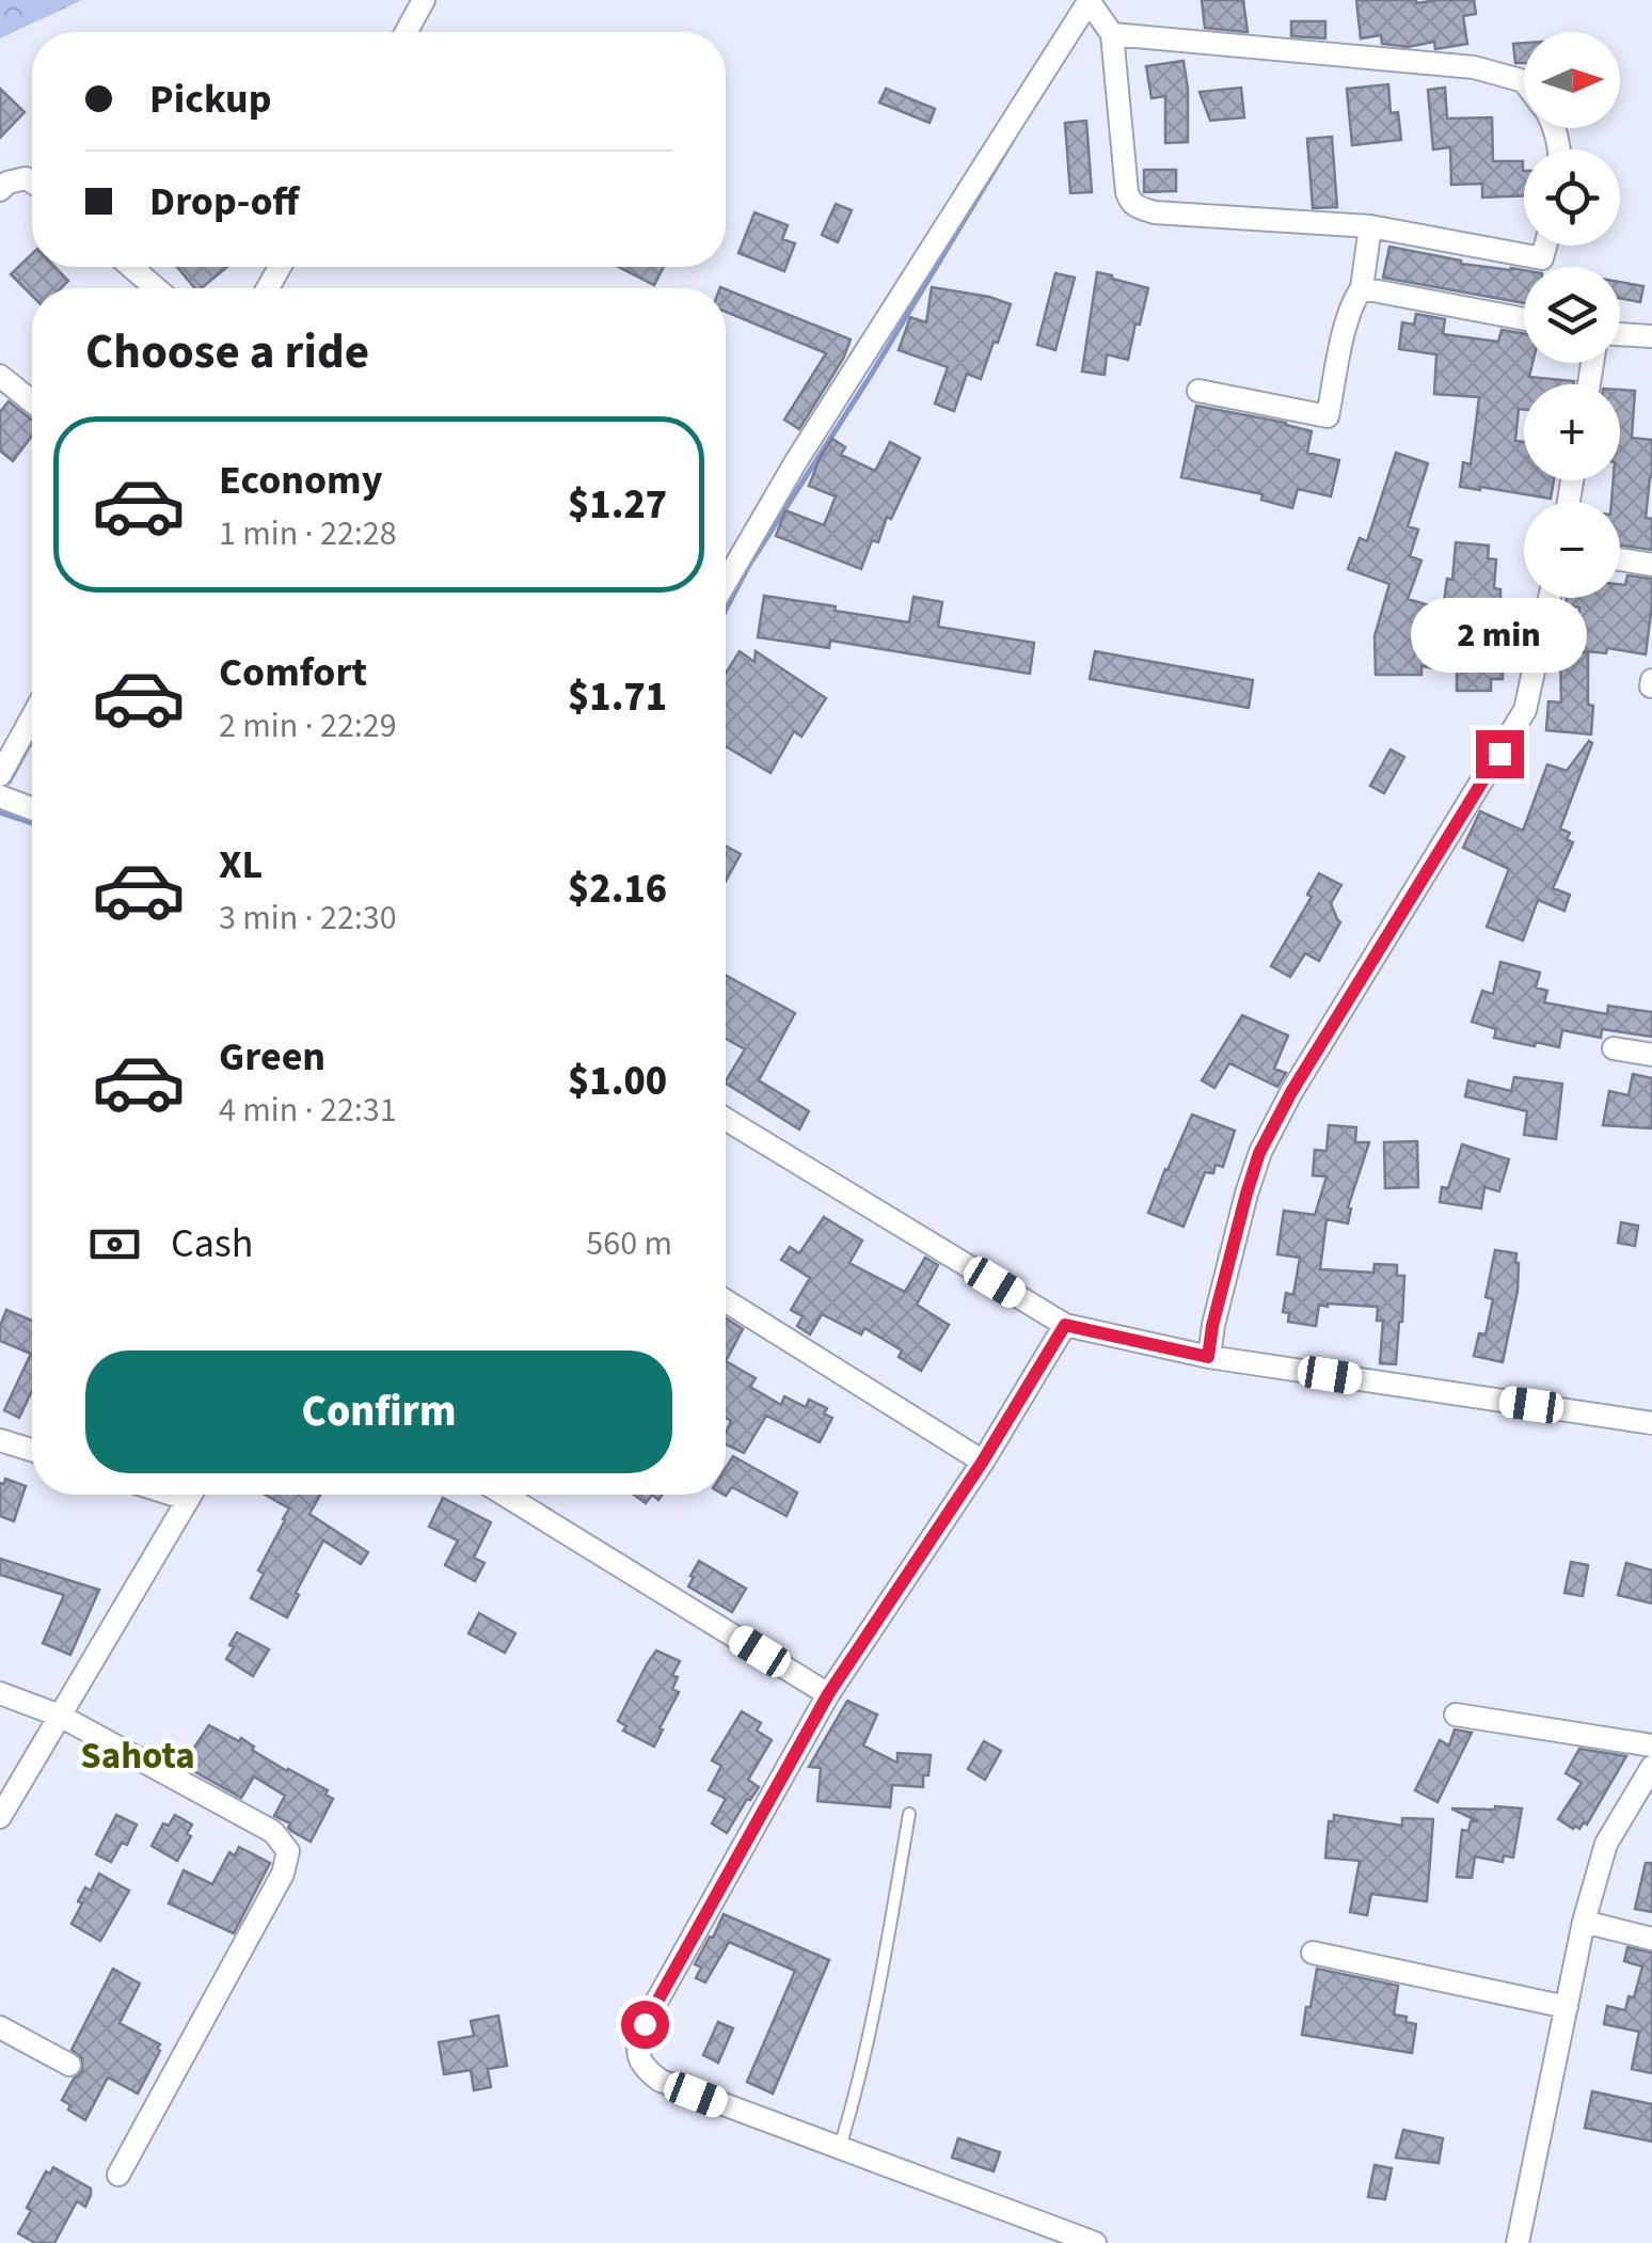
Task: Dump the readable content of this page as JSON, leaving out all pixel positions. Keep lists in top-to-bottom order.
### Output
{
  "districts": ["Sahota"],
  "north": "right",
  "page": {
    "map_buttons": ["+", "−"],
    "banner": ["Pickup", "Drop-off"],
    "heading": "Choose a ride",
    "list": [
      {
        "name": "Economy",
        "note": "1 min · 22:28",
        "value": "$1.27"
      },
      {
        "name": "Comfort",
        "note": "2 min · 22:29",
        "value": "$1.71"
      },
      {
        "name": "XL",
        "note": "3 min · 22:30",
        "value": "$2.16"
      },
      {
        "name": "Green",
        "note": "4 min · 22:31",
        "value": "$1.00"
      }
    ],
    "bubble": "2 min",
    "pay": ["Cash", "560 m"],
    "buttons": "Confirm"
  }
}
